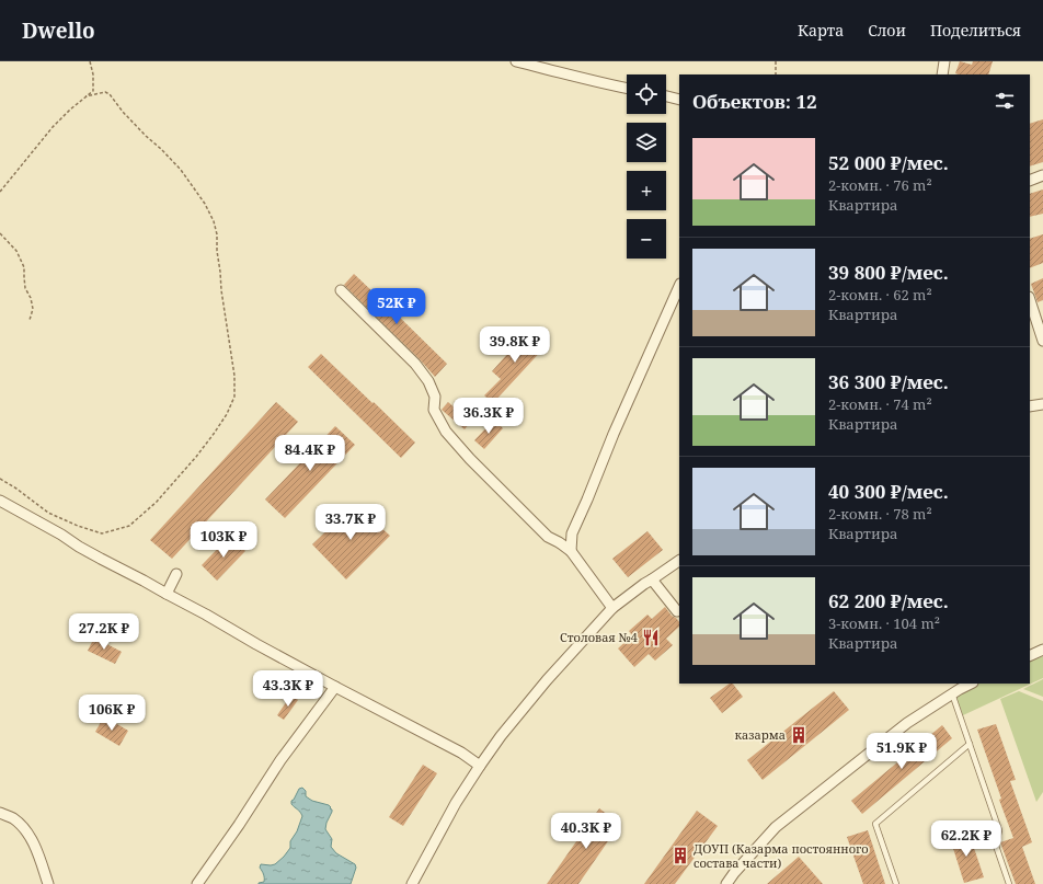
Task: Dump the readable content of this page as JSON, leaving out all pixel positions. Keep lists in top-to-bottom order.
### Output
{
  "places": {
    "restaurant": ["Столовая №4"],
    "building": ["казарма", "ДОУП (Казарма постоянного состава части)"]
  },
  "page": {
    "header": "Dwello",
    "nav": ["Карта", "Слои", "Поделиться"],
    "map_buttons": ["+", "−"],
    "heading": "Объектов: 12",
    "list": [
      {
        "name": "52 000 ₽/мес.",
        "note": "2-комн. · 76 m² · Квартира"
      },
      {
        "name": "39 800 ₽/мес.",
        "note": "2-комн. · 62 m² · Квартира"
      },
      {
        "name": "36 300 ₽/мес.",
        "note": "2-комн. · 74 m² · Квартира"
      },
      {
        "name": "40 300 ₽/мес.",
        "note": "2-комн. · 78 m² · Квартира"
      },
      {
        "name": "62 200 ₽/мес.",
        "note": "3-комн. · 104 m² · Квартира"
      }
    ],
    "price": [
      "52K ₽",
      "39.8K ₽",
      "36.3K ₽",
      "84.4K ₽",
      "33.7K ₽",
      "103K ₽",
      "27.2K ₽",
      "43.3K ₽",
      "106K ₽",
      "51.9K ₽",
      "40.3K ₽",
      "62.2K ₽"
    ]
  }
}
